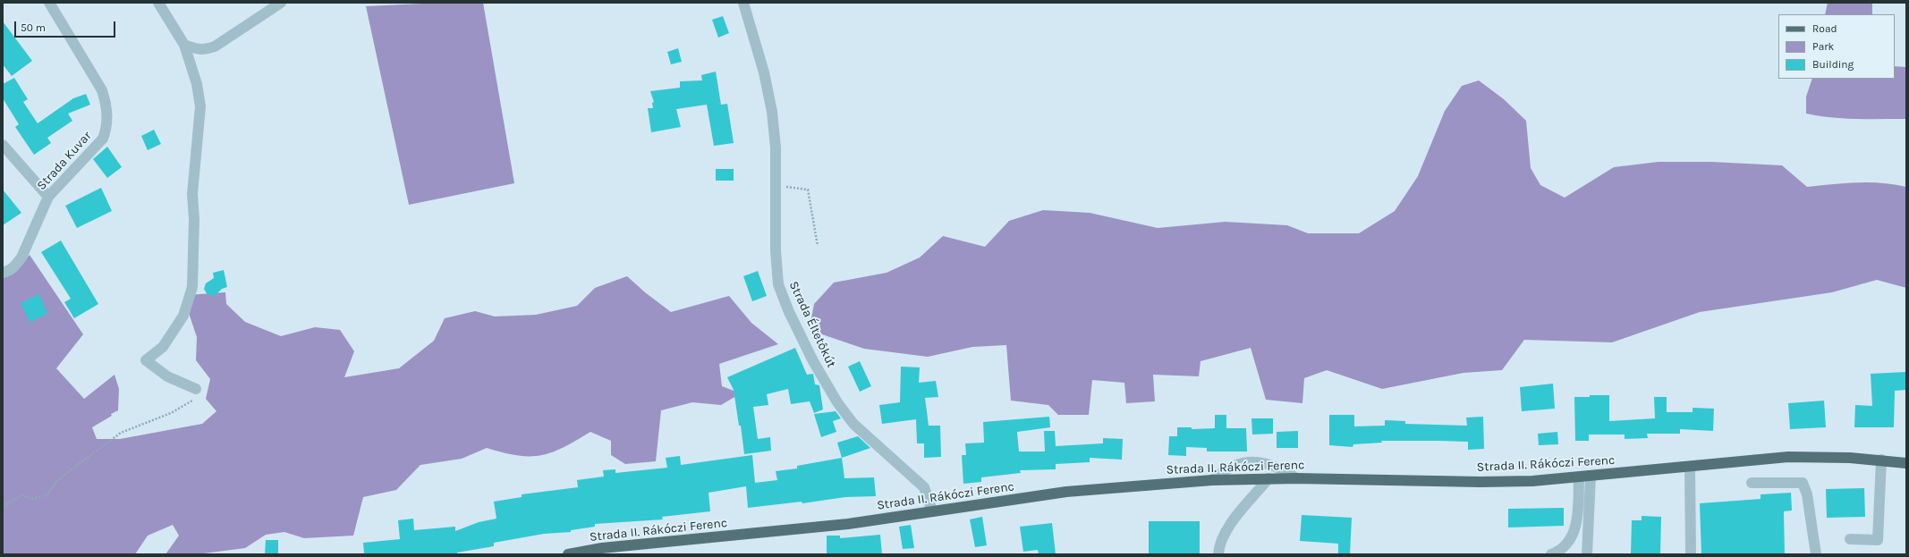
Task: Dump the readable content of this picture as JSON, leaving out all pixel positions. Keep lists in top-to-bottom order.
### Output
{
  "streets": {
    "main road": ["Strada II. Rákóczi Ferenc"],
    "street": ["Strada Kuvar", "Strada Éltetőkút"]
  },
  "crossings": [
    ["Strada Éltetőkút", "Strada II. Rákóczi Ferenc"]
  ],
  "legend": ["Road", "Park", "Building"],
  "scale_bar": "50 m"
}
